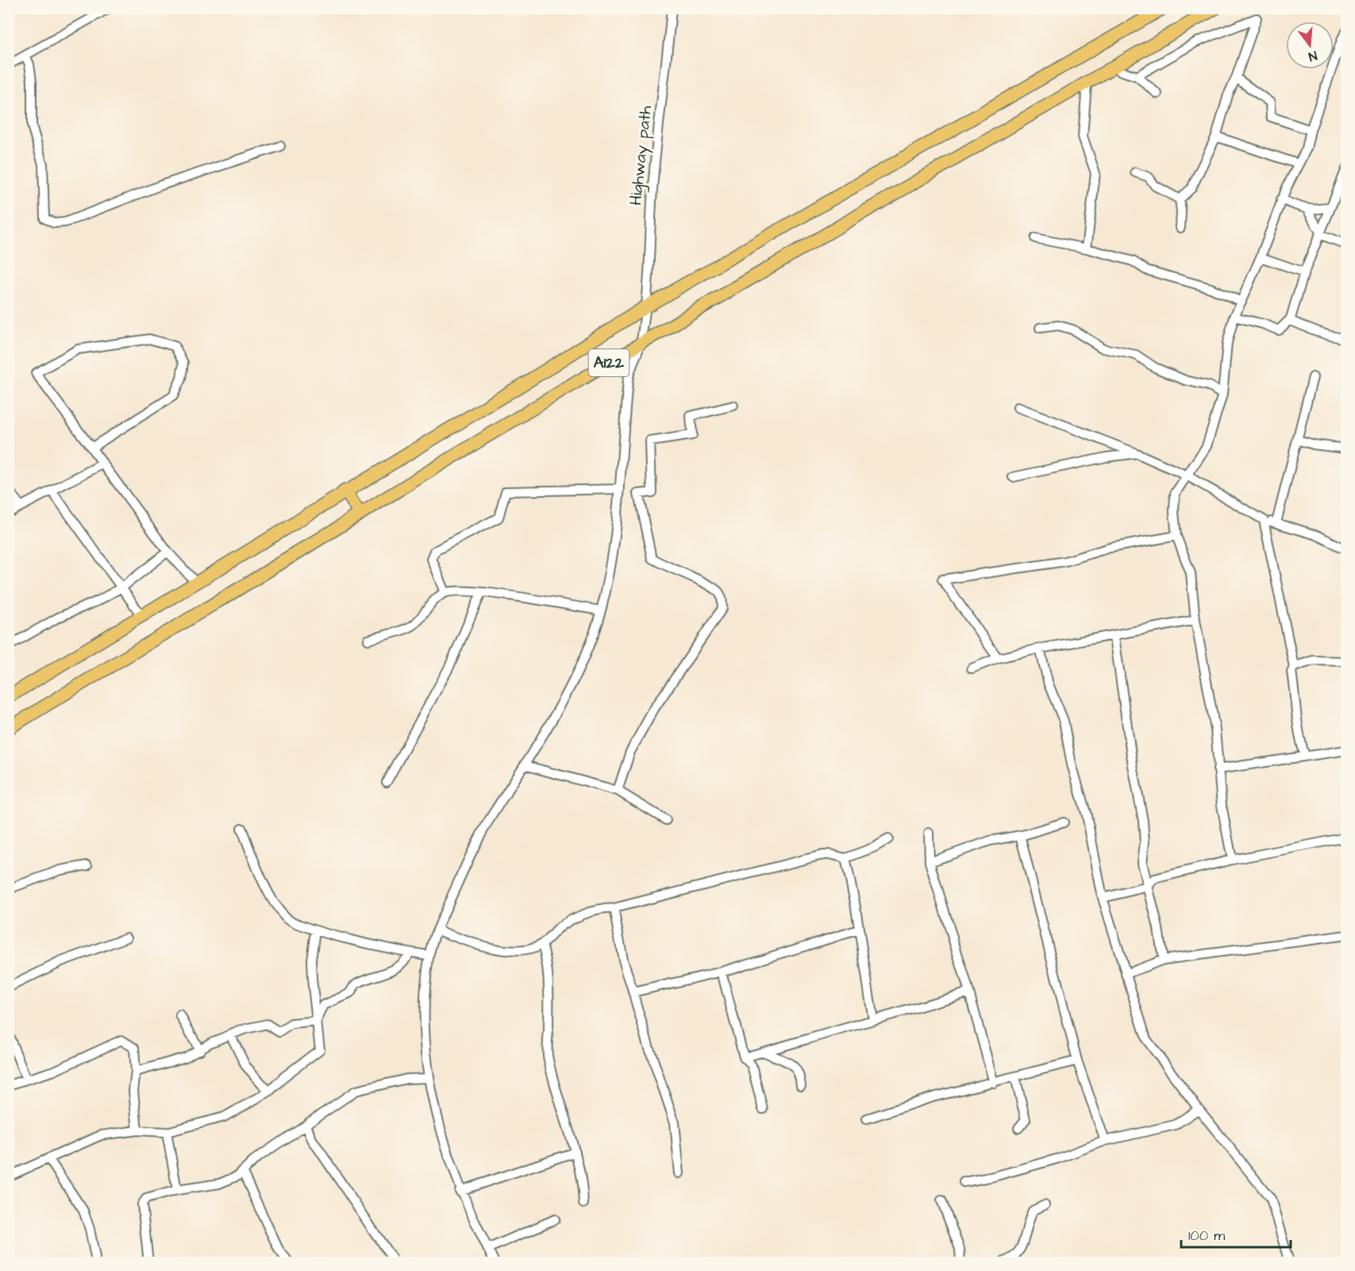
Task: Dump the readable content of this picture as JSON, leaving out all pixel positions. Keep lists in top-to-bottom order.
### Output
{
  "streets": {
    "highway": ["A122"],
    "street": ["Highway path"]
  },
  "crossings": [
    ["Highway path", "A122"]
  ],
  "scale_bar": "100 m",
  "north": "bottom"
}
